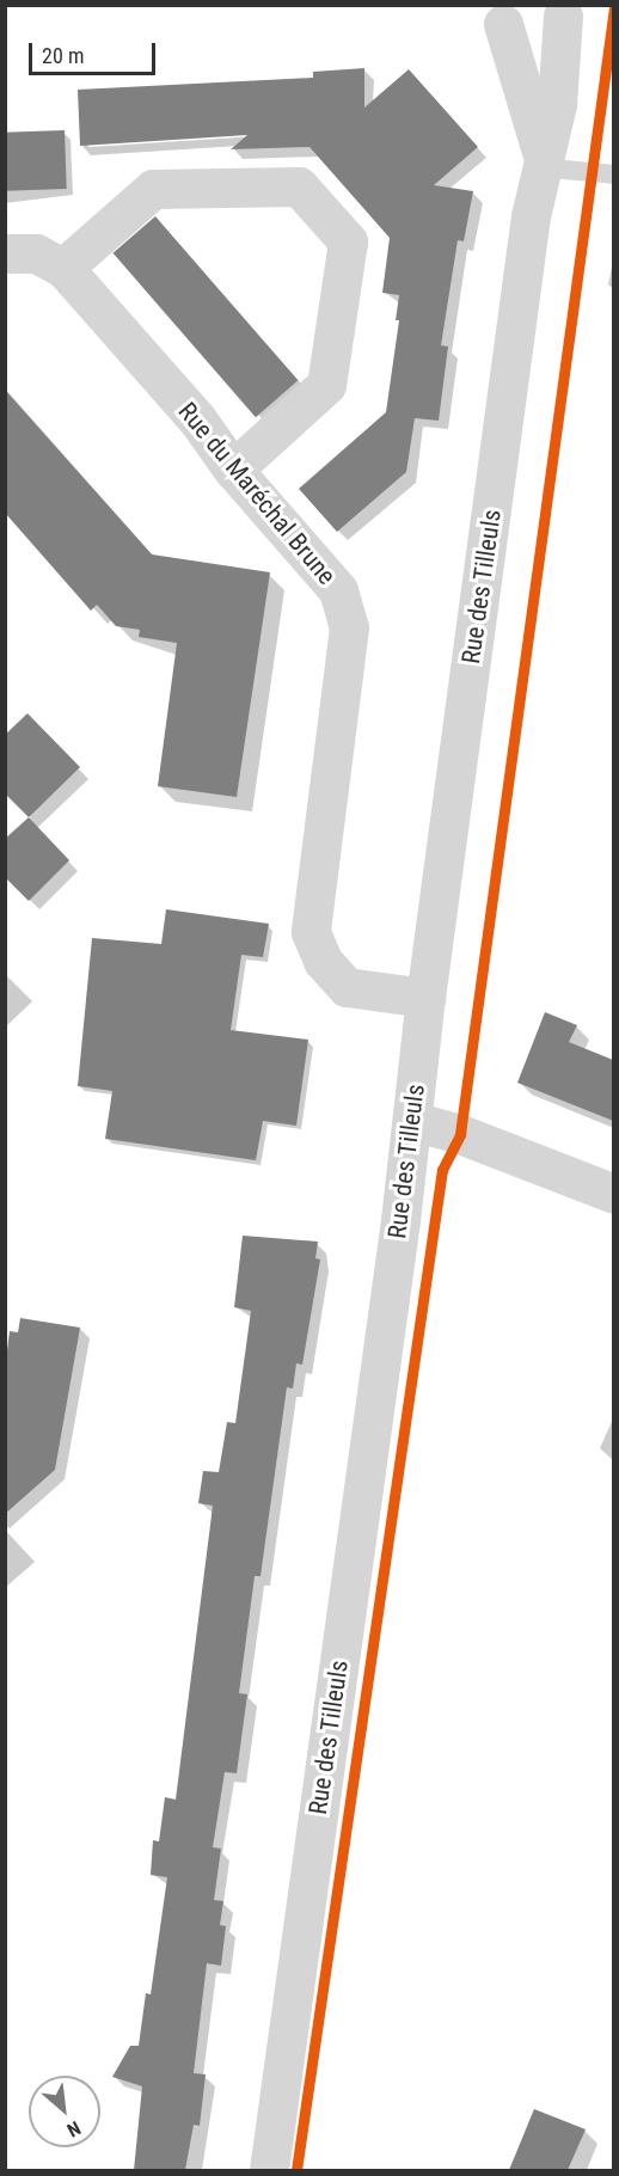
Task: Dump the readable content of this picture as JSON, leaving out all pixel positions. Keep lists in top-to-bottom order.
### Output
{
  "streets": {
    "street": ["Rue du Maréchal Brune", "Rue des Tilleuls"]
  },
  "crossings": [
    ["Rue du Maréchal Brune", "Rue des Tilleuls"]
  ],
  "scale_bar": "20 m",
  "north": "bottom right"
}
